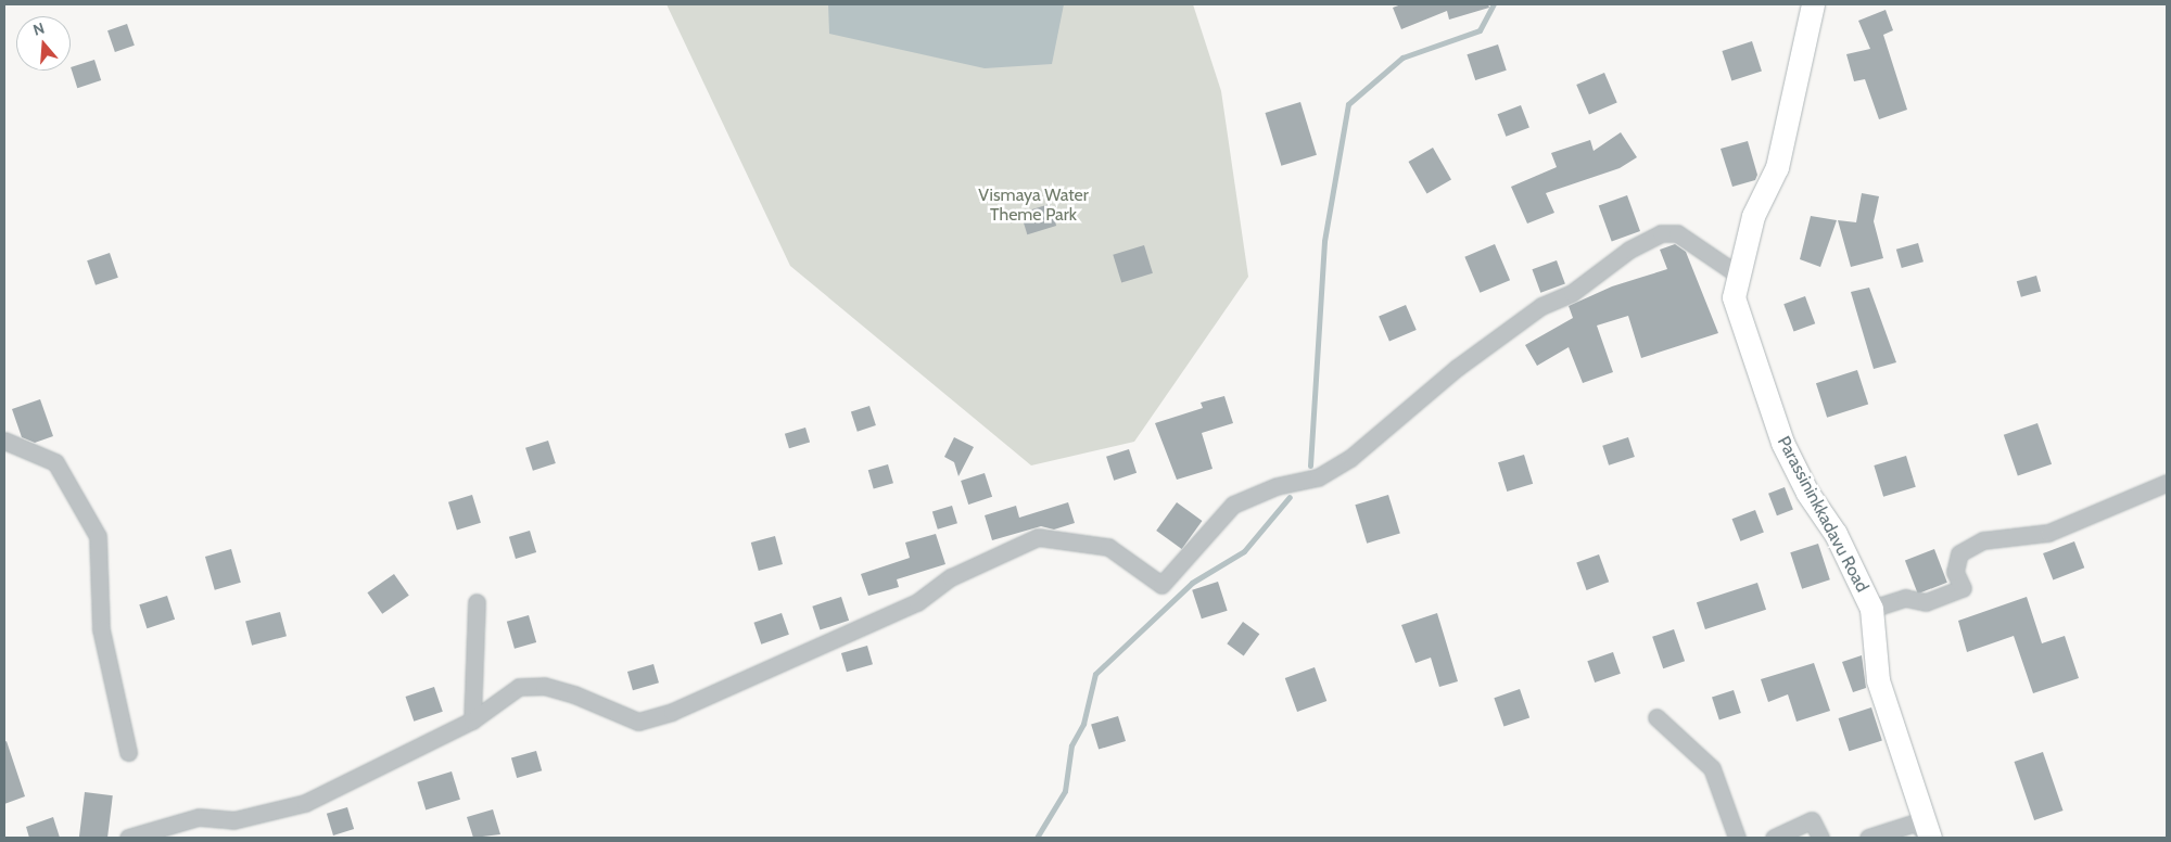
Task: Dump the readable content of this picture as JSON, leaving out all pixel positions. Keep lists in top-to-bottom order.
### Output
{
  "streets": {
    "main road": ["Parassininkkadavu Road"]
  },
  "parks": ["Vismaya Water Theme Park"],
  "north": "top"
}
